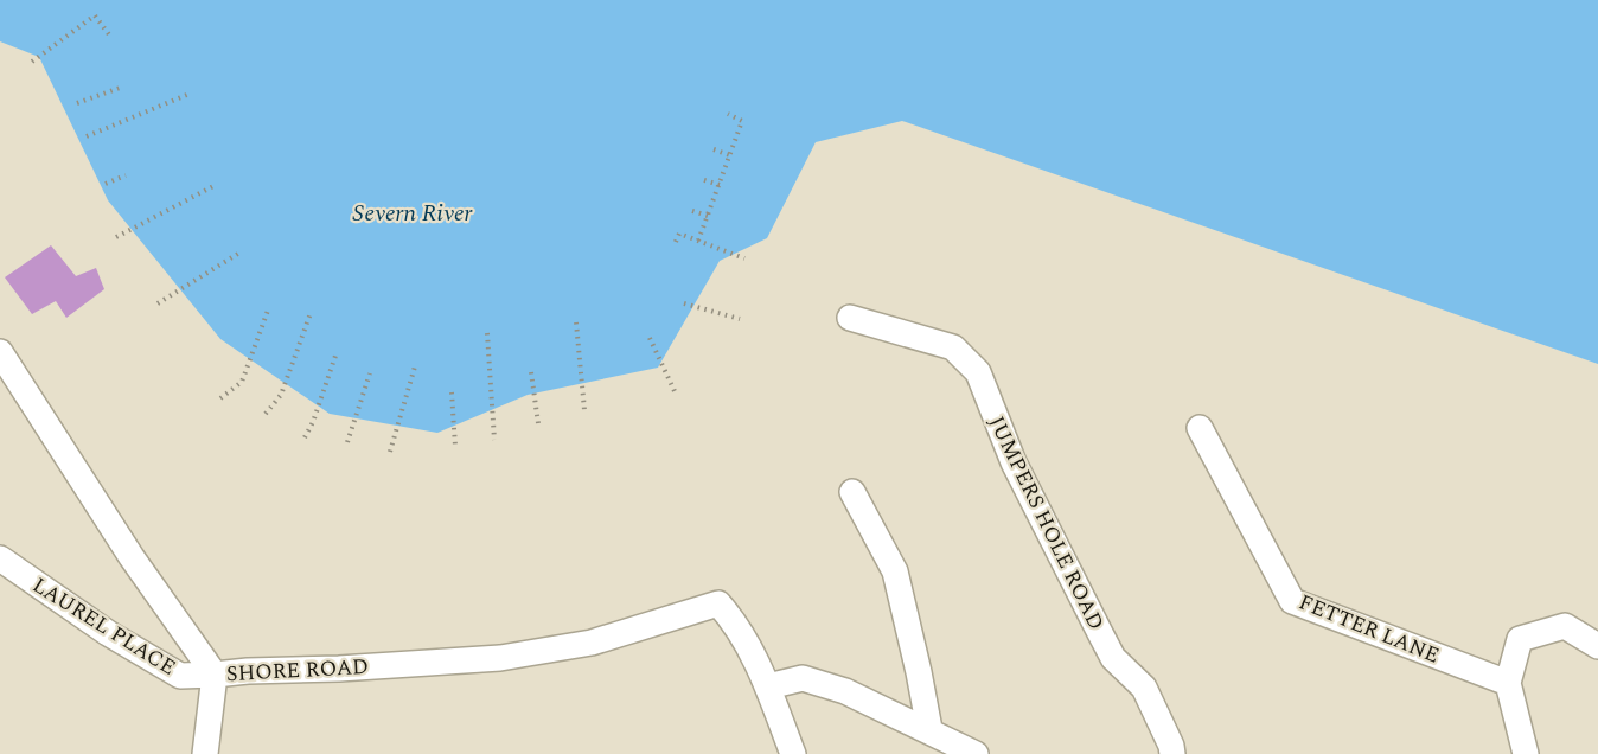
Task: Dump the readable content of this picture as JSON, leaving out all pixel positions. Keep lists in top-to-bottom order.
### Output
{
  "streets": {
    "street": [
      "JUMPERS HOLE ROAD",
      "LAUREL PLACE",
      "FETTER LANE",
      "SHORE ROAD"
    ]
  },
  "crossings": [
    ["LAUREL PLACE", "SHORE ROAD"]
  ],
  "water": ["Severn River"]
}
